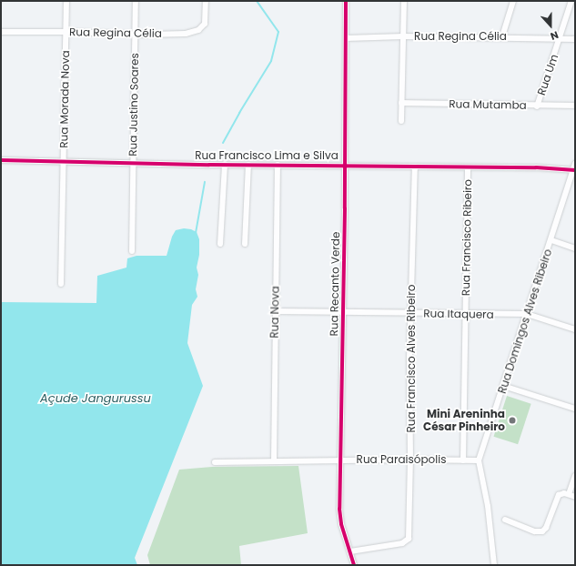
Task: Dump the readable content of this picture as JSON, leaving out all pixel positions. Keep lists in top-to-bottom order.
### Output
{
  "streets": {
    "street": [
      "Rua Regina Célia",
      "Rua Um",
      "Rua Morada Nova",
      "Rua Justino Soares",
      "Rua Mutamba",
      "Rua Francisco Lima e Silva",
      "Rua Francisco Ribeiro",
      "Rua Recanto Verde",
      "Rua Nova",
      "Rua Itaquera",
      "Rua Domingos Alves Ribeiro",
      "Rua Francisco Alves Ribeiro",
      "Rua Paraisópolis"
    ]
  },
  "crossings": [
    ["Rua Regina Célia", "Rua Um"],
    ["Rua Regina Célia", "Rua Morada Nova"],
    ["Rua Regina Célia", "Rua Justino Soares"],
    ["Rua Regina Célia", "Rua Recanto Verde"],
    ["Rua Um", "Rua Mutamba"],
    ["Rua Morada Nova", "Rua Francisco Lima e Silva"],
    ["Rua Justino Soares", "Rua Francisco Lima e Silva"],
    ["Rua Francisco Lima e Silva", "Rua Francisco Ribeiro"],
    ["Rua Francisco Lima e Silva", "Rua Recanto Verde"],
    ["Rua Francisco Lima e Silva", "Rua Nova"],
    ["Rua Francisco Lima e Silva", "Rua Domingos Alves Ribeiro"],
    ["Rua Francisco Lima e Silva", "Rua Francisco Alves Ribeiro"],
    ["Rua Francisco Ribeiro", "Rua Itaquera"],
    ["Rua Francisco Ribeiro", "Rua Paraisópolis"],
    ["Rua Recanto Verde", "Rua Itaquera"],
    ["Rua Recanto Verde", "Rua Francisco Alves Ribeiro"],
    ["Rua Recanto Verde", "Rua Paraisópolis"],
    ["Rua Nova", "Rua Itaquera"],
    ["Rua Nova", "Rua Paraisópolis"],
    ["Rua Itaquera", "Rua Domingos Alves Ribeiro"],
    ["Rua Itaquera", "Rua Francisco Alves Ribeiro"],
    ["Rua Domingos Alves Ribeiro", "Rua Paraisópolis"],
    ["Rua Francisco Alves Ribeiro", "Rua Paraisópolis"]
  ],
  "water": ["Açude Jangurussu"],
  "places": ["Mini Areninha César Pinheiro"],
  "north": "bottom"
}
